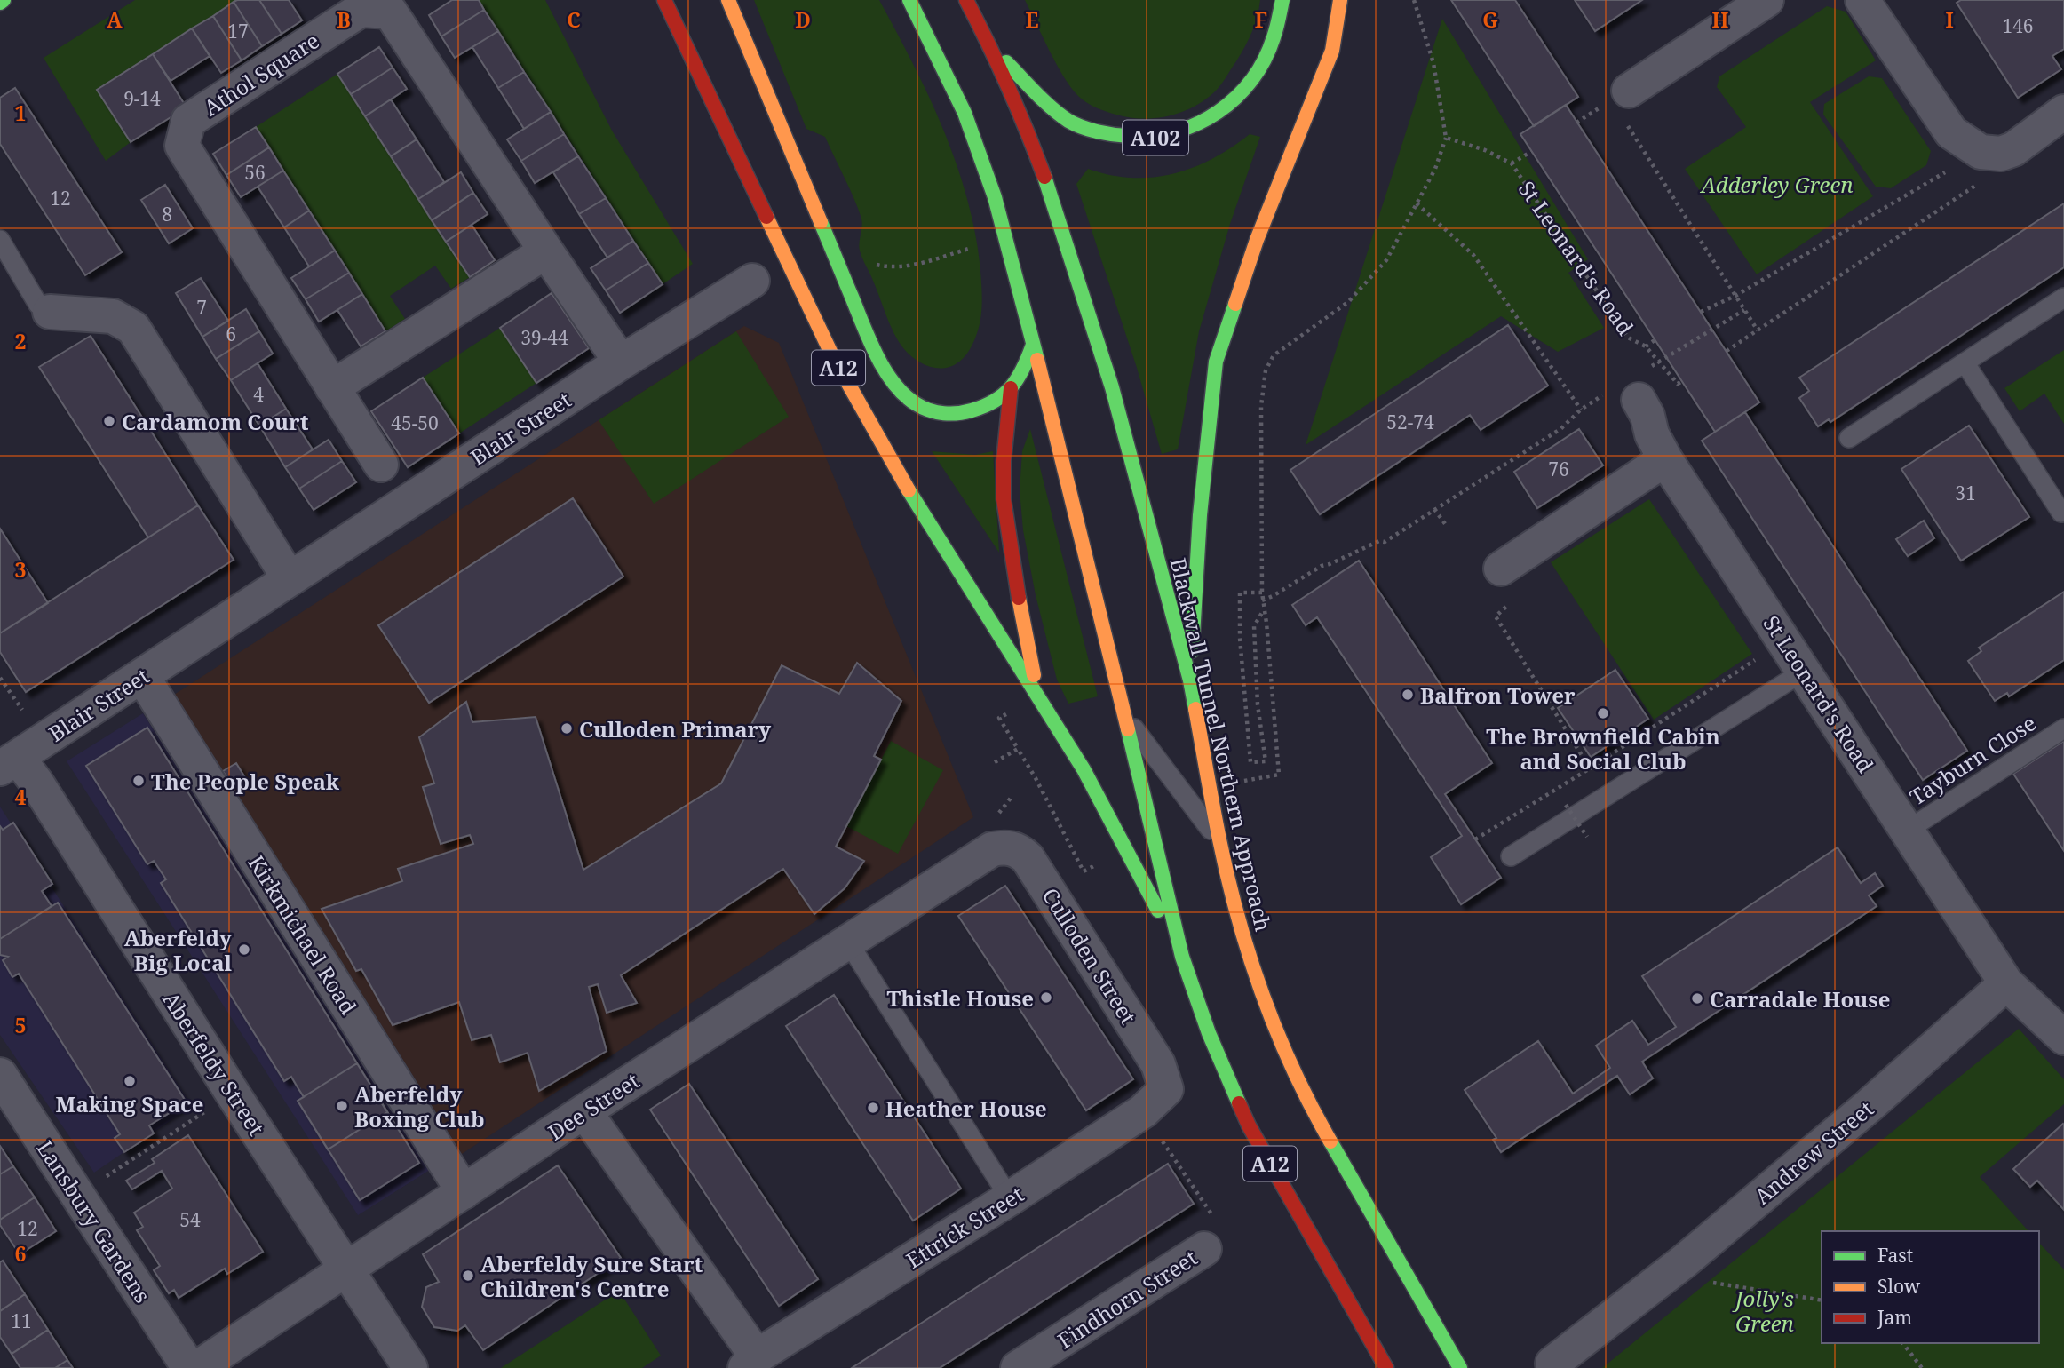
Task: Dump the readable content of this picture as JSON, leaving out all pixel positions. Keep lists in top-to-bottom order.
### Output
{
  "streets": {
    "highway": ["A102", "A12", "Blackwall Tunnel Northern Approach"],
    "street": [
      "Athol Square",
      "St Leonard's Road",
      "Blair Street",
      "Kirkmichael Road",
      "Culloden Street",
      "Aberfeldy Street",
      "Dee Street",
      "Andrew Street",
      "Lansbury Gardens",
      "Ettrick Street",
      "Findhorn Street"
    ],
    "lane": ["Tayburn Close"]
  },
  "crossings": [
    ["Athol Square", "Blair Street"],
    ["A102", "Blackwall Tunnel Northern Approach"],
    ["St Leonard's Road", "Tayburn Close"],
    ["St Leonard's Road", "Andrew Street"],
    ["A12", "Blackwall Tunnel Northern Approach"],
    ["Blair Street", "Kirkmichael Road"],
    ["Blair Street", "Aberfeldy Street"],
    ["Kirkmichael Road", "Dee Street"],
    ["Culloden Street", "Dee Street"],
    ["Culloden Street", "Ettrick Street"],
    ["Aberfeldy Street", "Dee Street"],
    ["Dee Street", "Ettrick Street"]
  ],
  "parks": ["Adderley Green", "Jolly's Green"],
  "places": [
    "Cardamom Court",
    "Balfron Tower",
    "The Brownfield Cabin and Social Club",
    "Culloden Primary",
    "The People Speak",
    "Aberfeldy Big Local",
    "Thistle House",
    "Carradale House",
    "Making Space",
    "Aberfeldy Boxing Club",
    "Heather House",
    "Aberfeldy Sure Start Children's Centre"
  ],
  "house_numbers": [
    "146",
    "17",
    "9-14",
    "56",
    "12",
    "8",
    "7",
    "6",
    "39-44",
    "4",
    "52-74",
    "45-50",
    "76",
    "31",
    "54",
    "12",
    "11"
  ],
  "legend": ["Fast", "Slow", "Jam"],
  "grid": {
    "columns": [
      "A",
      "B",
      "C",
      "D",
      "E",
      "F",
      "G",
      "H",
      "I"
    ],
    "rows": [
      "1",
      "2",
      "3",
      "4",
      "5",
      "6"
    ]
  }
}
